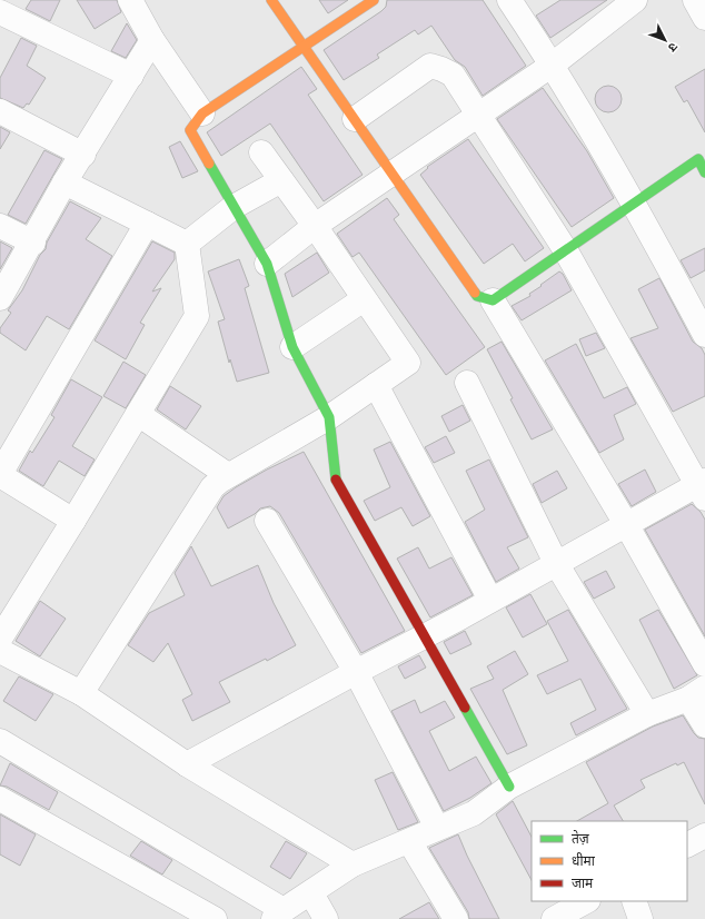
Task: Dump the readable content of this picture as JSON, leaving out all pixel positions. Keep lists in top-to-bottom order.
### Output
{
  "legend": ["तेज़", "धीमा", "जाम"],
  "north": "bottom right"
}
